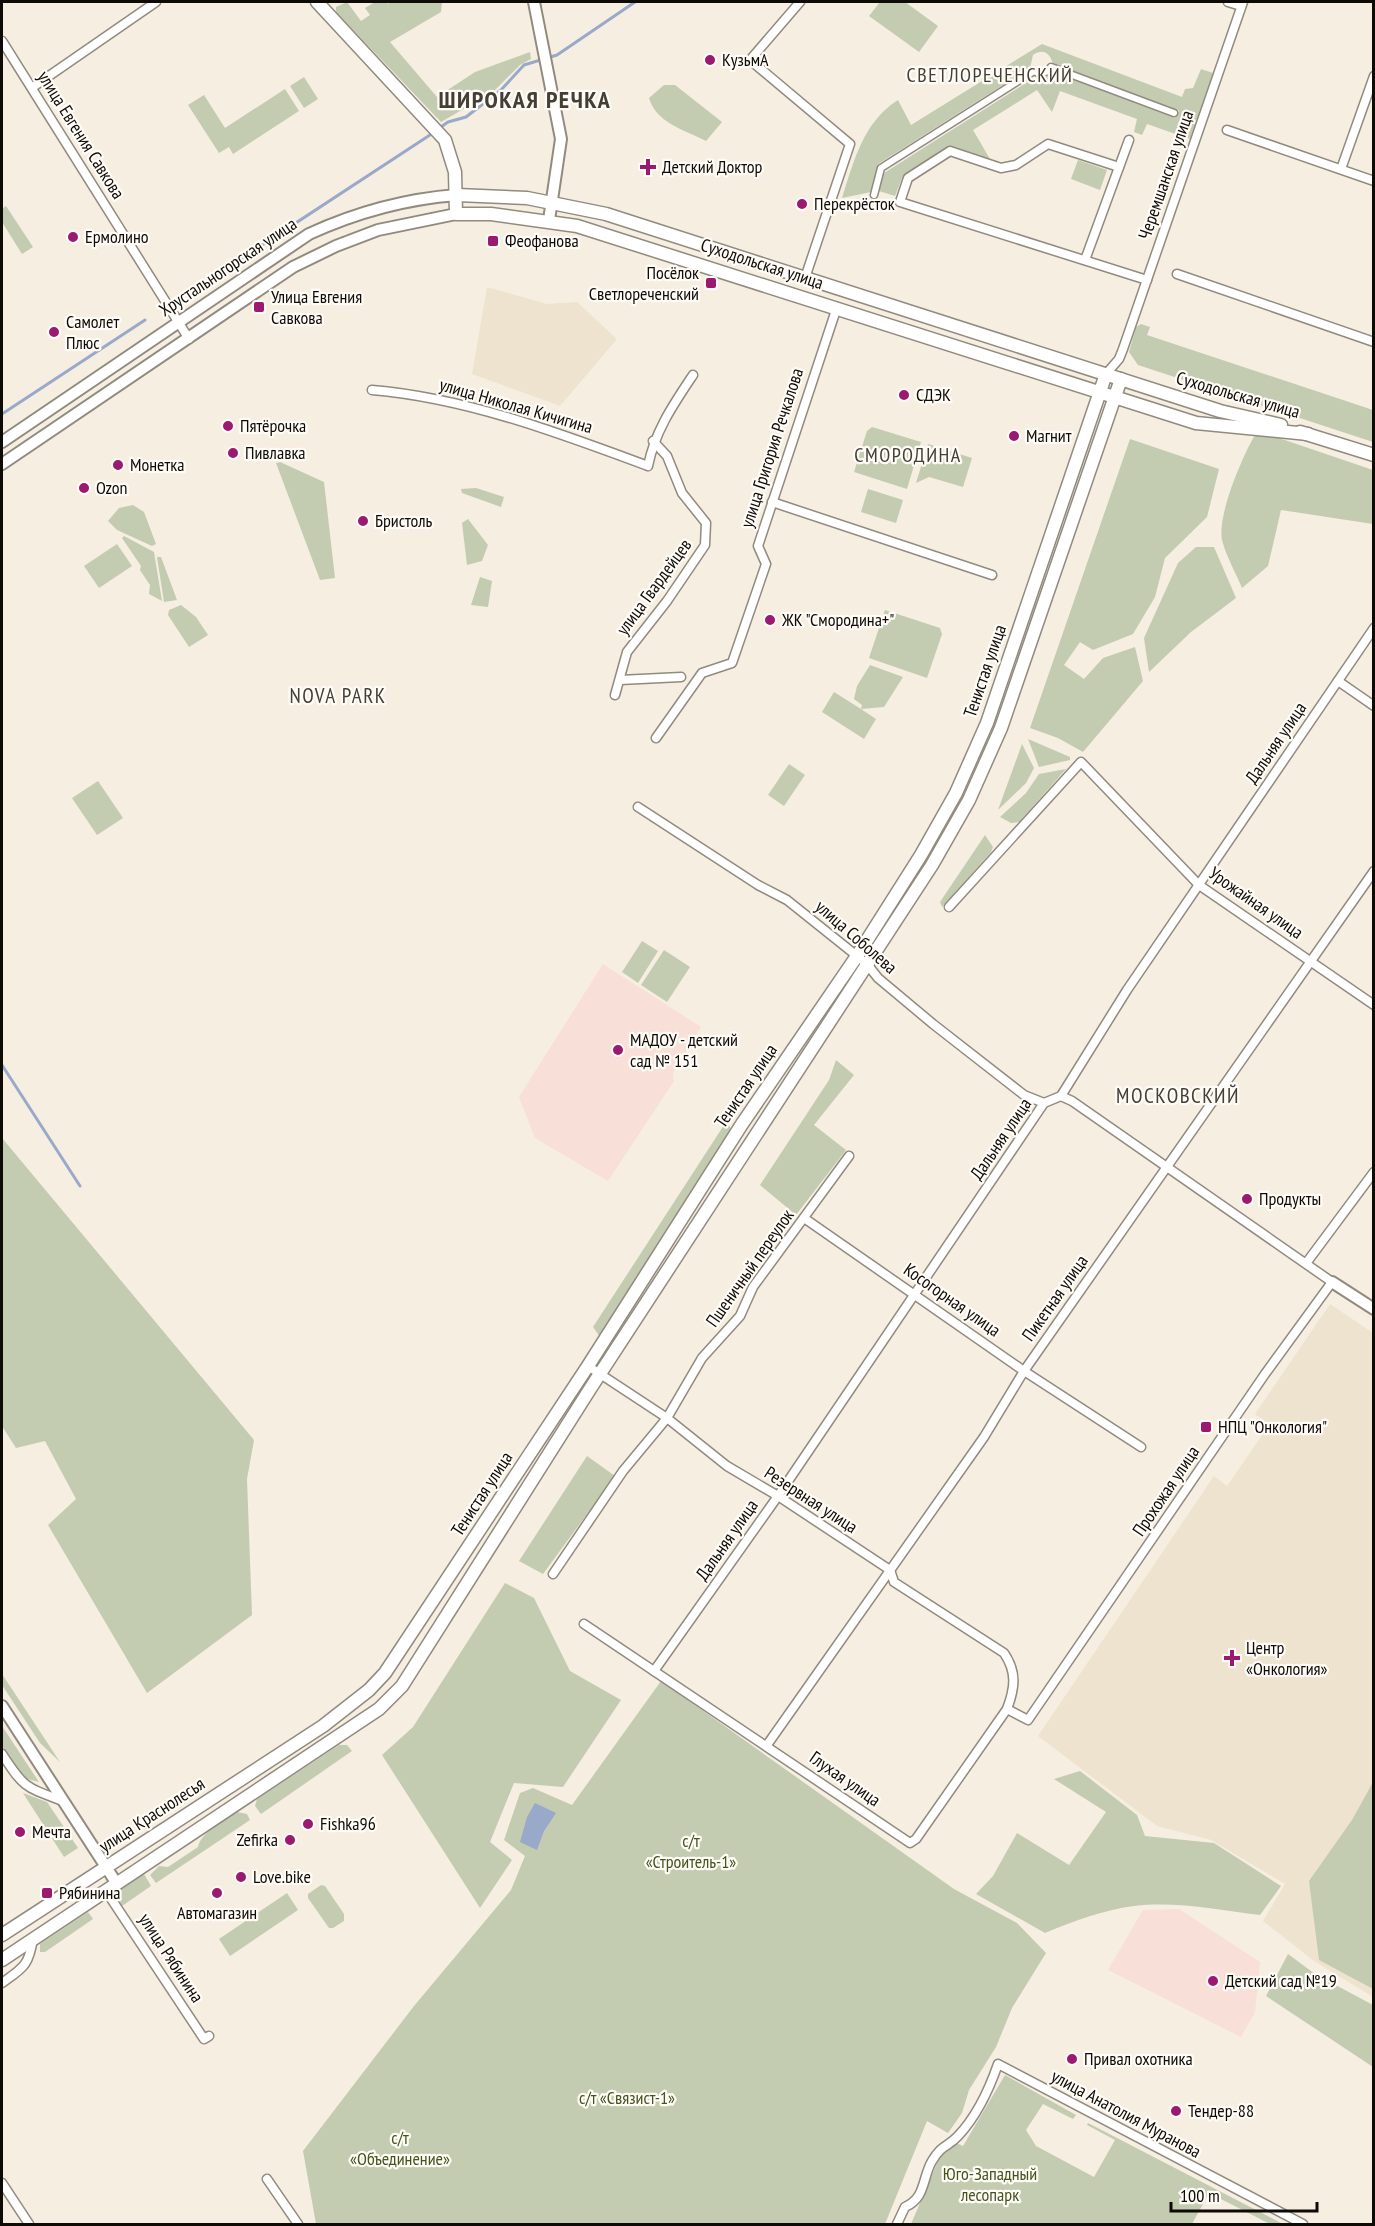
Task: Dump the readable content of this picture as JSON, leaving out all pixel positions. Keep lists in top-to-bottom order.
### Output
{
  "streets": {
    "main road": [
      "Суходольская улица",
      "Хрустальногорская улица",
      "Тенистая улица",
      "улица Краснолесья"
    ],
    "street": [
      "улица Евгения Савкова",
      "Черемшанская улица",
      "улица Николая Кичигина",
      "улица Григория Речкалова",
      "улица Гвардейцев",
      "Дальняя улица",
      "Урожайная улица",
      "улица Соболева",
      "Пшеничный переулок",
      "Пикетная улица",
      "Косогорная улица",
      "Прохожая улица",
      "Резервная улица",
      "Глухая улица",
      "улица Рябинина",
      "улица Анатолия Муранова"
    ]
  },
  "crossings": [
    ["улица Евгения Савкова", "Хрустальногорская улица"],
    ["Черемшанская улица", "Суходольская улица"],
    ["Черемшанская улица", "Тенистая улица"],
    ["Суходольская улица", "Хрустальногорская улица"],
    ["Суходольская улица", "улица Григория Речкалова"],
    ["Суходольская улица", "Тенистая улица"],
    ["улица Николая Кичигина", "улица Гвардейцев"],
    ["Тенистая улица", "улица Соболева"],
    ["Тенистая улица", "Резервная улица"],
    ["Тенистая улица", "улица Краснолесья"],
    ["Дальняя улица", "Урожайная улица"],
    ["Дальняя улица", "улица Соболева"],
    ["Дальняя улица", "Косогорная улица"],
    ["Дальняя улица", "Резервная улица"],
    ["Дальняя улица", "Глухая улица"],
    ["Урожайная улица", "Пикетная улица"],
    ["Пшеничный переулок", "Косогорная улица"],
    ["Пшеничный переулок", "Резервная улица"],
    ["Пикетная улица", "Косогорная улица"],
    ["Пикетная улица", "Резервная улица"],
    ["Пикетная улица", "Глухая улица"],
    ["Прохожая улица", "Глухая улица"],
    ["Резервная улица", "Глухая улица"],
    ["улица Краснолесья", "улица Рябинина"]
  ],
  "districts": [
    "СВЕТЛОРЕЧЕНСКИЙ",
    "ШИРОКАЯ РЕЧКА",
    "СМОРОДИНА",
    "NOVA PARK",
    "МОСКОВСКИЙ"
  ],
  "parks": [
    "с/т «Строитель-1»",
    "с/т «Связист-1»",
    "с/т «Объединение»",
    "Юго-Западный лесопарк"
  ],
  "places": {
    "other": [
      "КузьмА",
      "Перекрёсток",
      "Ермолино",
      "Самолет Плюс",
      "СДЭК",
      "Пятёрочка",
      "Магнит",
      "Пивлавка",
      "Монетка",
      "Ozon",
      "Бристоль",
      "ЖК \"Смородина+\"",
      "МАДОУ - детский сад № 151",
      "Продукты",
      "Fishka96",
      "Мечта",
      "Zefirka",
      "Love.bike",
      "Автомагазин",
      "Детский сад №19",
      "Привал охотника",
      "Тендер-88"
    ],
    "health": ["Детский Доктор", "Центр «Онкология»"],
    "transit": [
      "Феофанова",
      "Посёлок Светлореченский",
      "Улица Евгения Савкова",
      "НПЦ \"Онкология\"",
      "Рябинина"
    ]
  },
  "scale_bar": "100 m"
}
